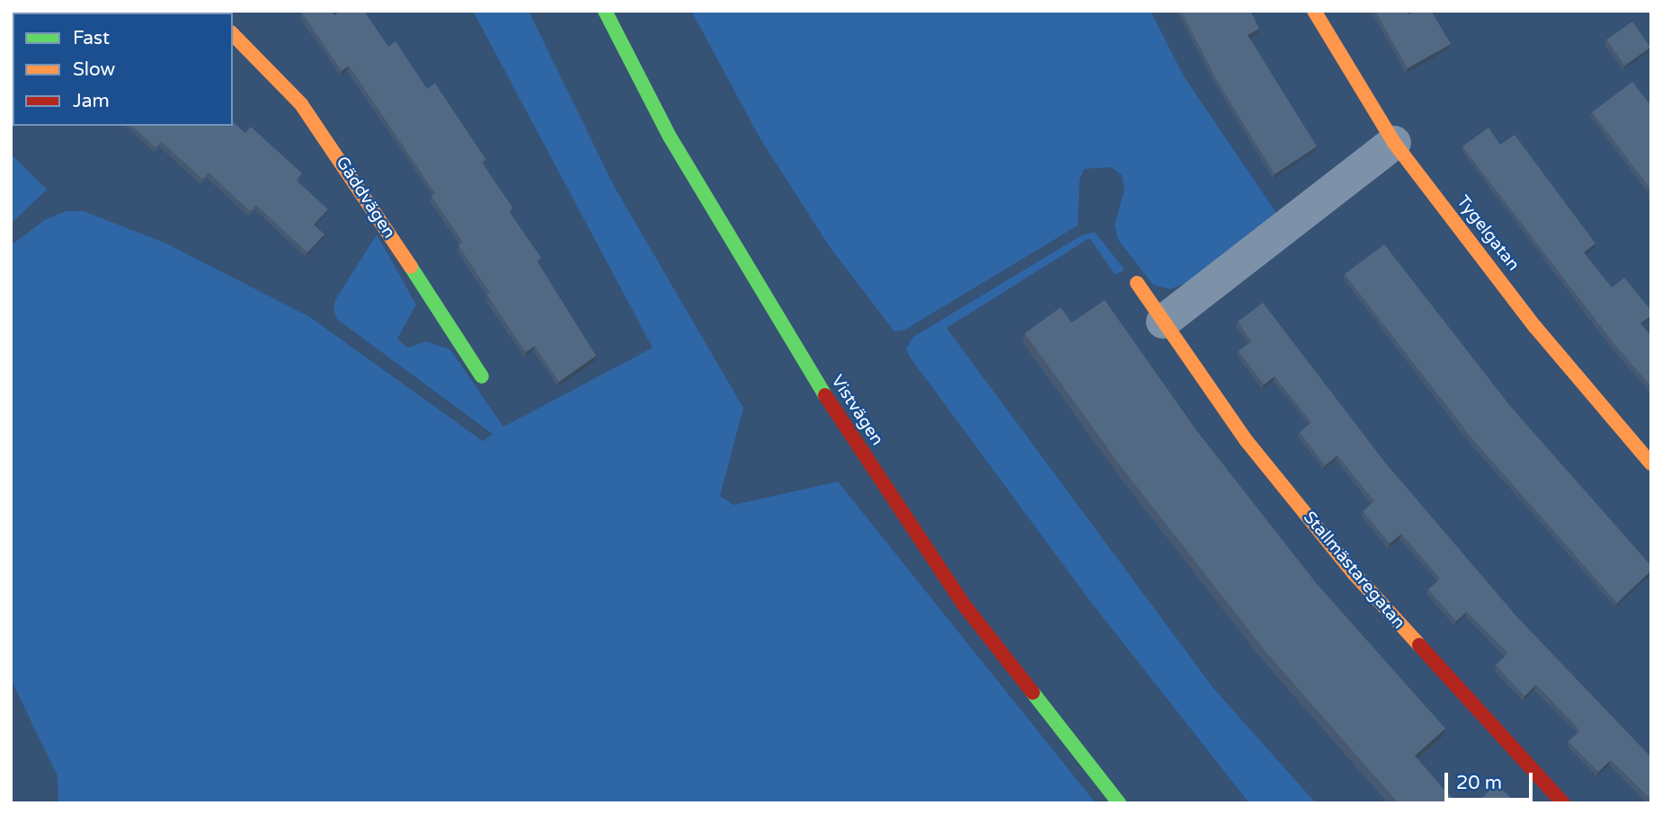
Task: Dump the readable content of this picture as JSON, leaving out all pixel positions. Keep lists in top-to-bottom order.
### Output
{
  "streets": {
    "street": [
      "Gäddvägen",
      "Tygelgatan",
      "Vistvägen",
      "Stallmästaregatan"
    ]
  },
  "legend": ["Fast", "Slow", "Jam"],
  "scale_bar": "20 m"
}
